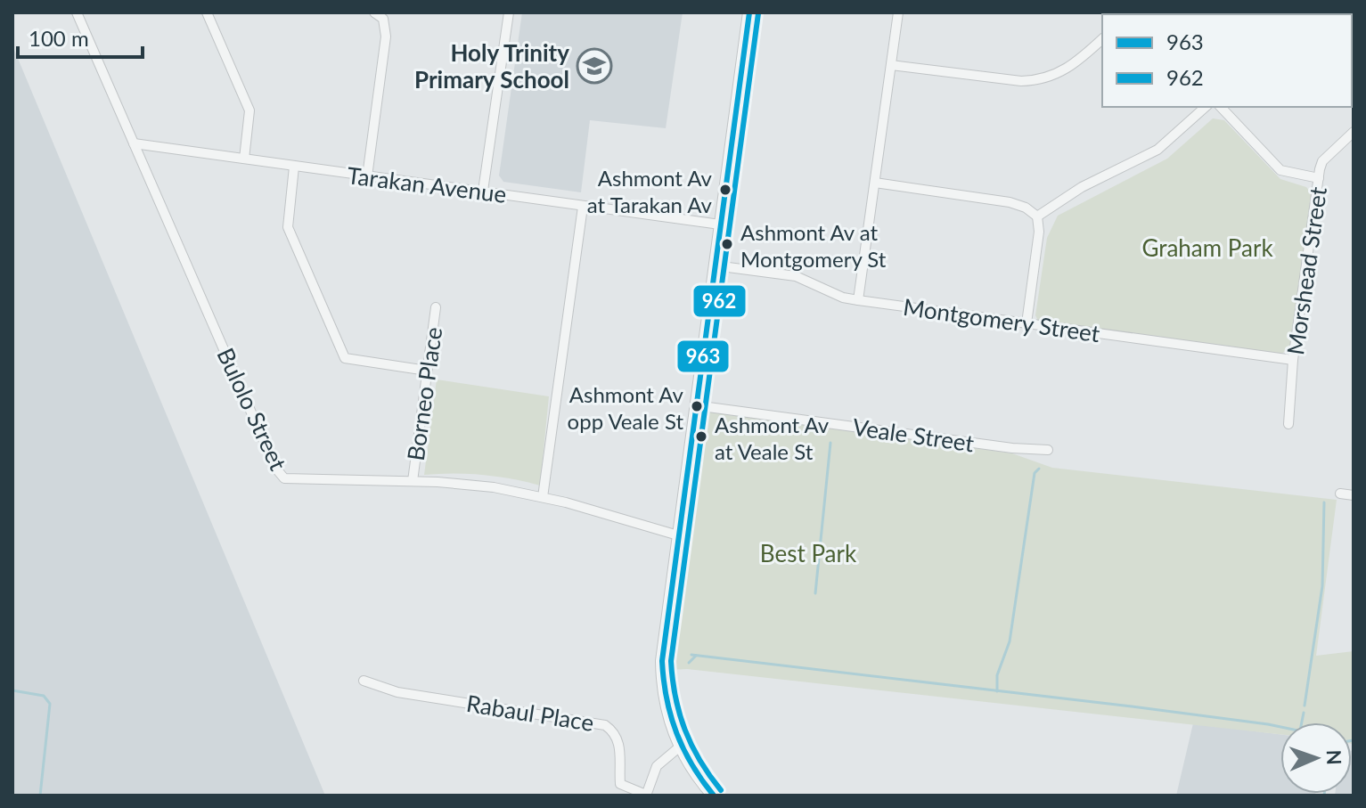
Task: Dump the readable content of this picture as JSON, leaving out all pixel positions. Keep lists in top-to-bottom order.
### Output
{
  "streets": {
    "street": [
      "Tarakan Avenue",
      "Morshead Street",
      "Montgomery Street",
      "Borneo Place",
      "Bulolo Street",
      "Veale Street",
      "Rabaul Place"
    ]
  },
  "crossings": [
    ["Tarakan Avenue", "Bulolo Street"],
    ["Morshead Street", "Montgomery Street"],
    ["Borneo Place", "Bulolo Street"]
  ],
  "parks": ["Graham Park", "Best Park"],
  "places": {
    "school or university": ["Holy Trinity Primary School"],
    "other": [
      "Ashmont Av at Tarakan Av",
      "Ashmont Av at Montgomery St",
      "Ashmont Av opp Veale St",
      "Ashmont Av at Veale St"
    ]
  },
  "lines": ["transit line 963", "transit line 962"],
  "legend": ["963", "962"],
  "scale_bar": "100 m",
  "north": "right"
}
